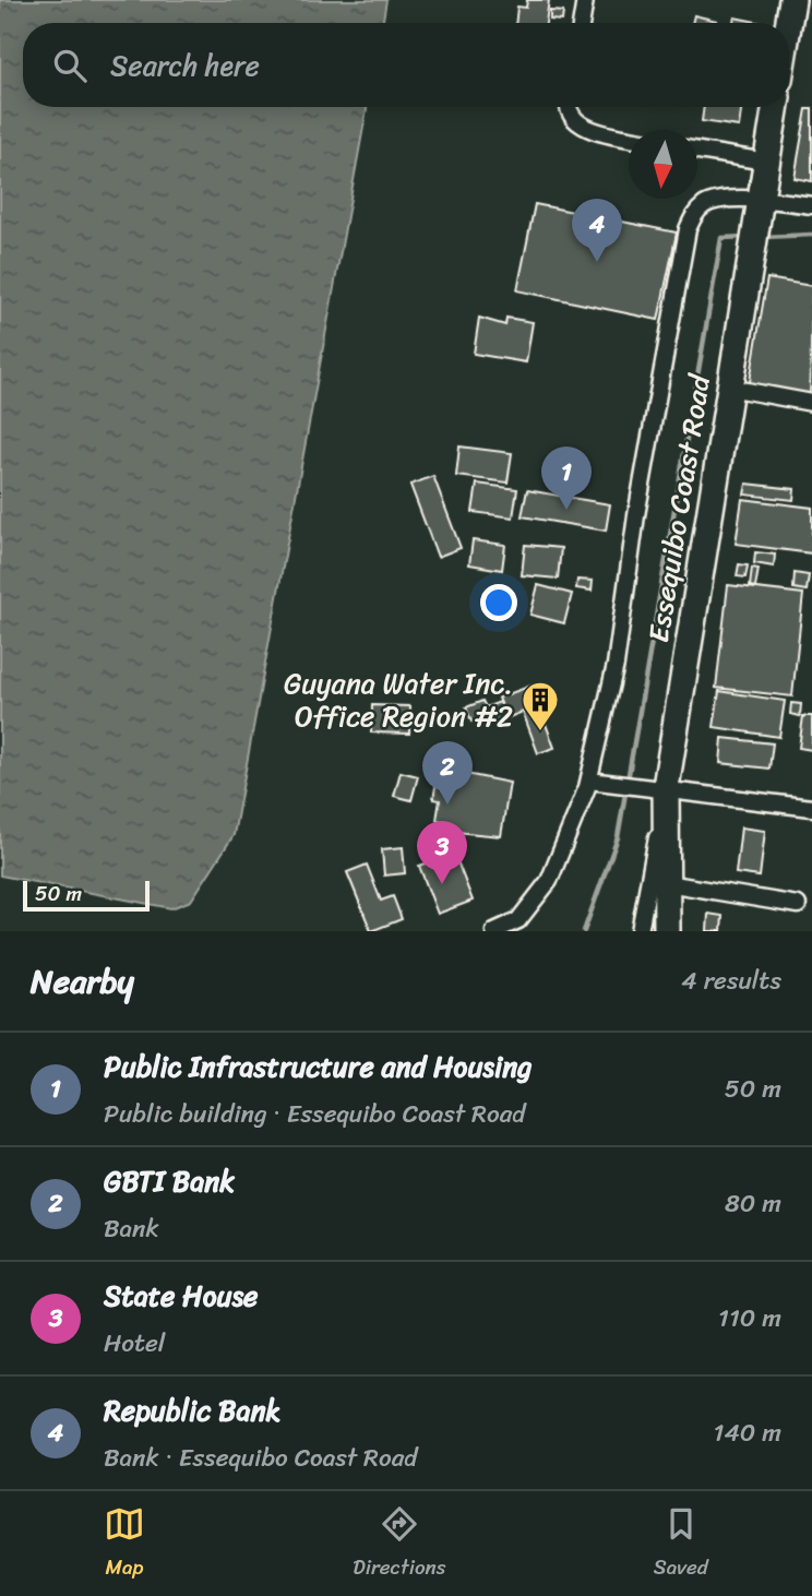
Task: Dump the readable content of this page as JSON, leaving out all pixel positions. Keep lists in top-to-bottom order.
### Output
{
  "streets": {
    "main road": ["Essequibo Coast Road"]
  },
  "places": {
    "building": ["Guyana Water Inc. Office Region #2"]
  },
  "scale_bar": "50 m",
  "north": "bottom",
  "page": {
    "search": "Search here",
    "pins": [
      "4",
      "1",
      "2",
      "3"
    ],
    "scale": "50 m",
    "heading": ["Nearby", "4 results"],
    "list": [
      {
        "mark": "1",
        "name": "Public Infrastructure and Housing",
        "note": "Public building · Essequibo Coast Road",
        "value": "50 m"
      },
      {
        "mark": "2",
        "name": "GBTI Bank",
        "note": "Bank",
        "value": "80 m"
      },
      {
        "mark": "3",
        "name": "State House",
        "note": "Hotel",
        "value": "110 m"
      },
      {
        "mark": "4",
        "name": "Republic Bank",
        "note": "Bank · Essequibo Coast Road",
        "value": "140 m"
      }
    ],
    "nav": ["Map", "Directions", "Saved"]
  }
}
